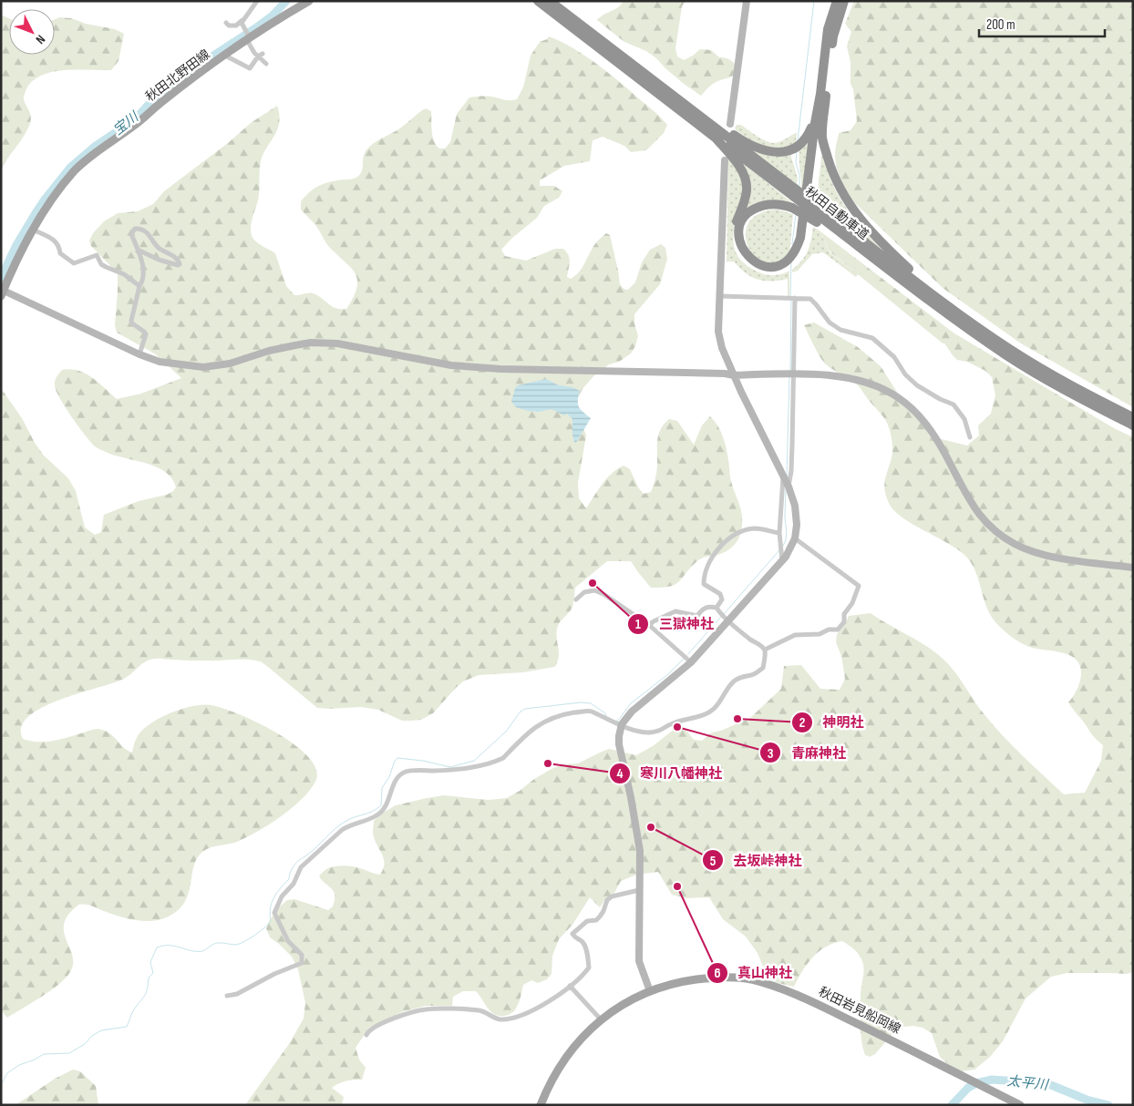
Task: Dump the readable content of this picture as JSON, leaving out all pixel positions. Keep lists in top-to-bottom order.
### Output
{
  "streets": {
    "highway": ["秋田自動車道"],
    "main road": ["秋田北野田線", "秋田岩見船岡線"]
  },
  "water": ["宝川", "太平川"],
  "places": [
    "三獄神社",
    "神明社",
    "青麻神社",
    "寒川八幡神社",
    "去坂峠神社",
    "真山神社"
  ],
  "scale_bar": "200 m",
  "north": "bottom right"
}
